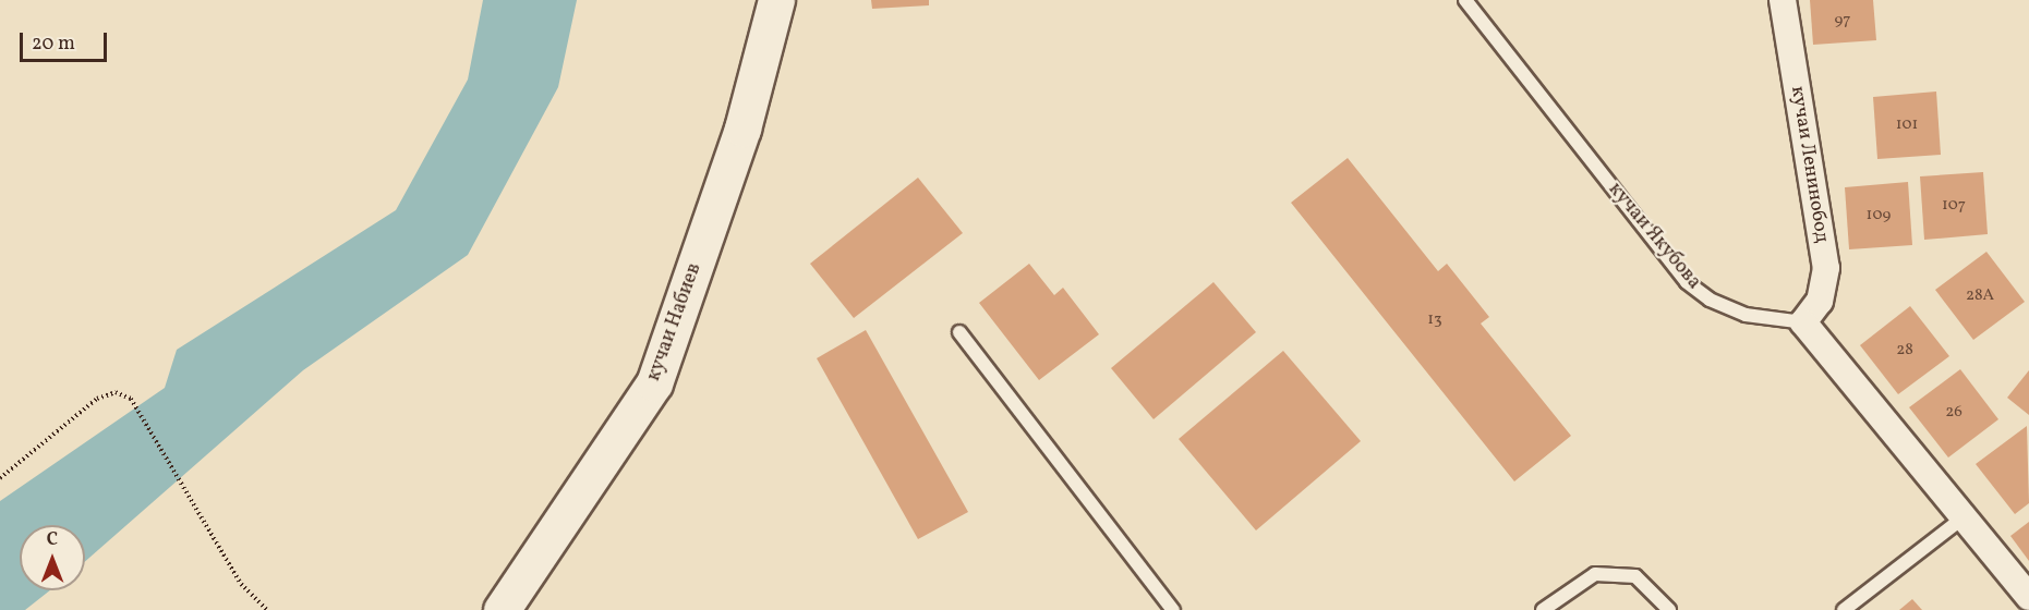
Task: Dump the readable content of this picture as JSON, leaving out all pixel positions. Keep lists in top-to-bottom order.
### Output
{
  "streets": {
    "main road": ["кучаи Набиев"],
    "street": ["кучаи Ленинобод"],
    "lane": ["кучаи Якубова"]
  },
  "crossings": [
    ["кучаи Ленинобод", "кучаи Якубова"]
  ],
  "house_numbers": [
    "97",
    "101",
    "107",
    "109",
    "28А",
    "13",
    "28",
    "26"
  ],
  "scale_bar": "20 m",
  "north": "top"
}
